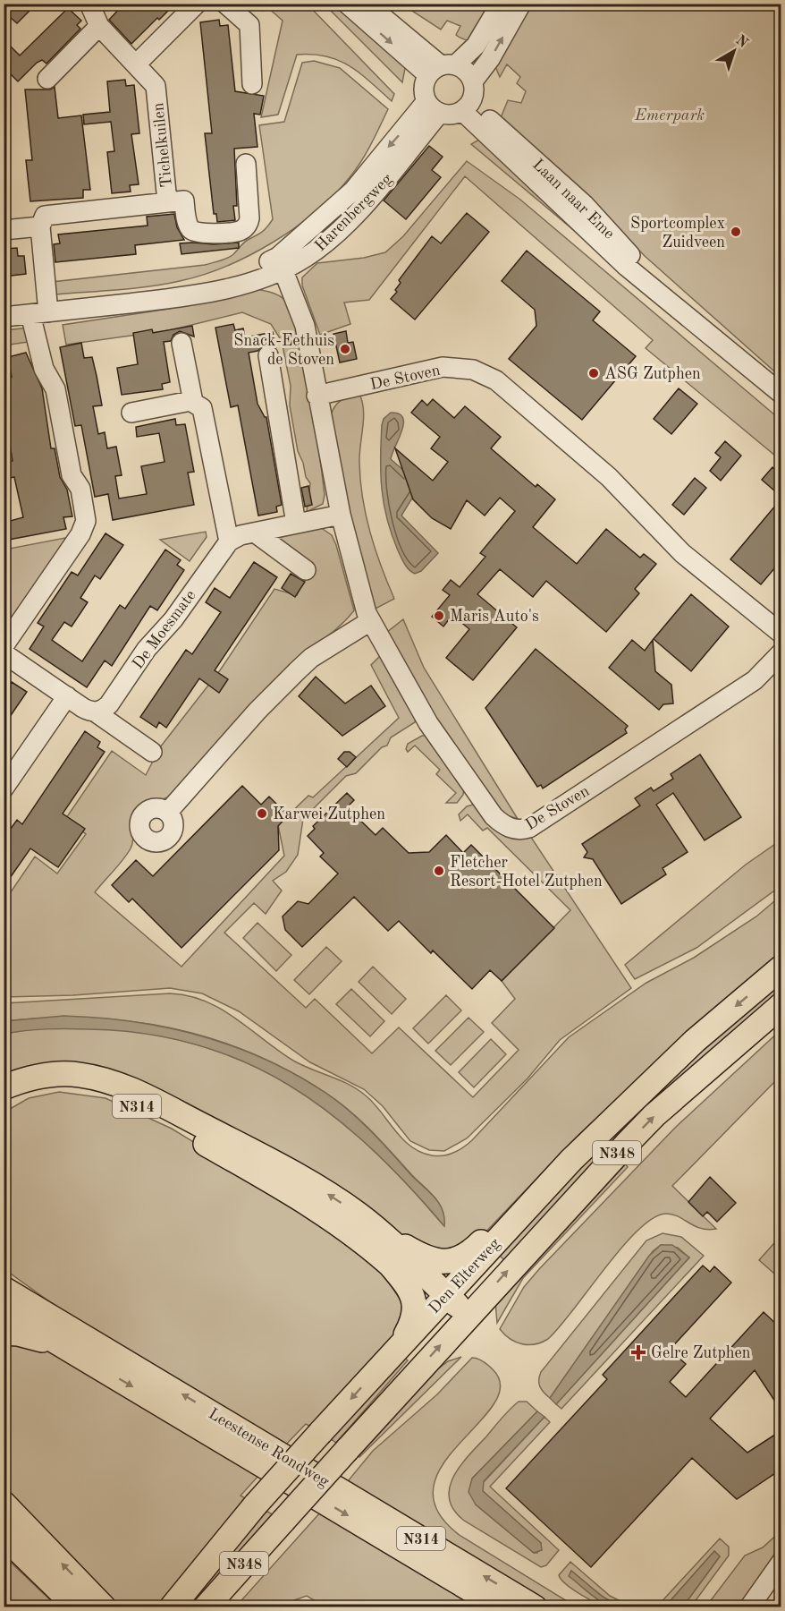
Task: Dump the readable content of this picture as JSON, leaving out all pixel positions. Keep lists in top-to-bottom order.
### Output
{
  "streets": {
    "main road": [
      "N314",
      "N348",
      "Den Elterweg",
      "Leestense Rondweg"
    ],
    "street": [
      "Tichelkuilen",
      "Laan naar Eme",
      "Harenbergweg",
      "De Stoven",
      "De Moesmate"
    ]
  },
  "crossings": [
    ["Laan naar Eme", "Harenbergweg"],
    ["Harenbergweg", "De Stoven"],
    ["N314", "N348"],
    ["N314", "Den Elterweg"],
    ["N314", "Leestense Rondweg"],
    ["N348", "Den Elterweg"]
  ],
  "parks": ["Emerpark"],
  "places": {
    "other": [
      "Sportcomplex Zuidveen",
      "Snack-Eethuis de Stoven",
      "ASG Zutphen",
      "Maris Auto's",
      "Karwei Zutphen",
      "Fletcher Resort-Hotel Zutphen"
    ],
    "health": ["Gelre Zutphen"]
  },
  "north": "top right"
}
